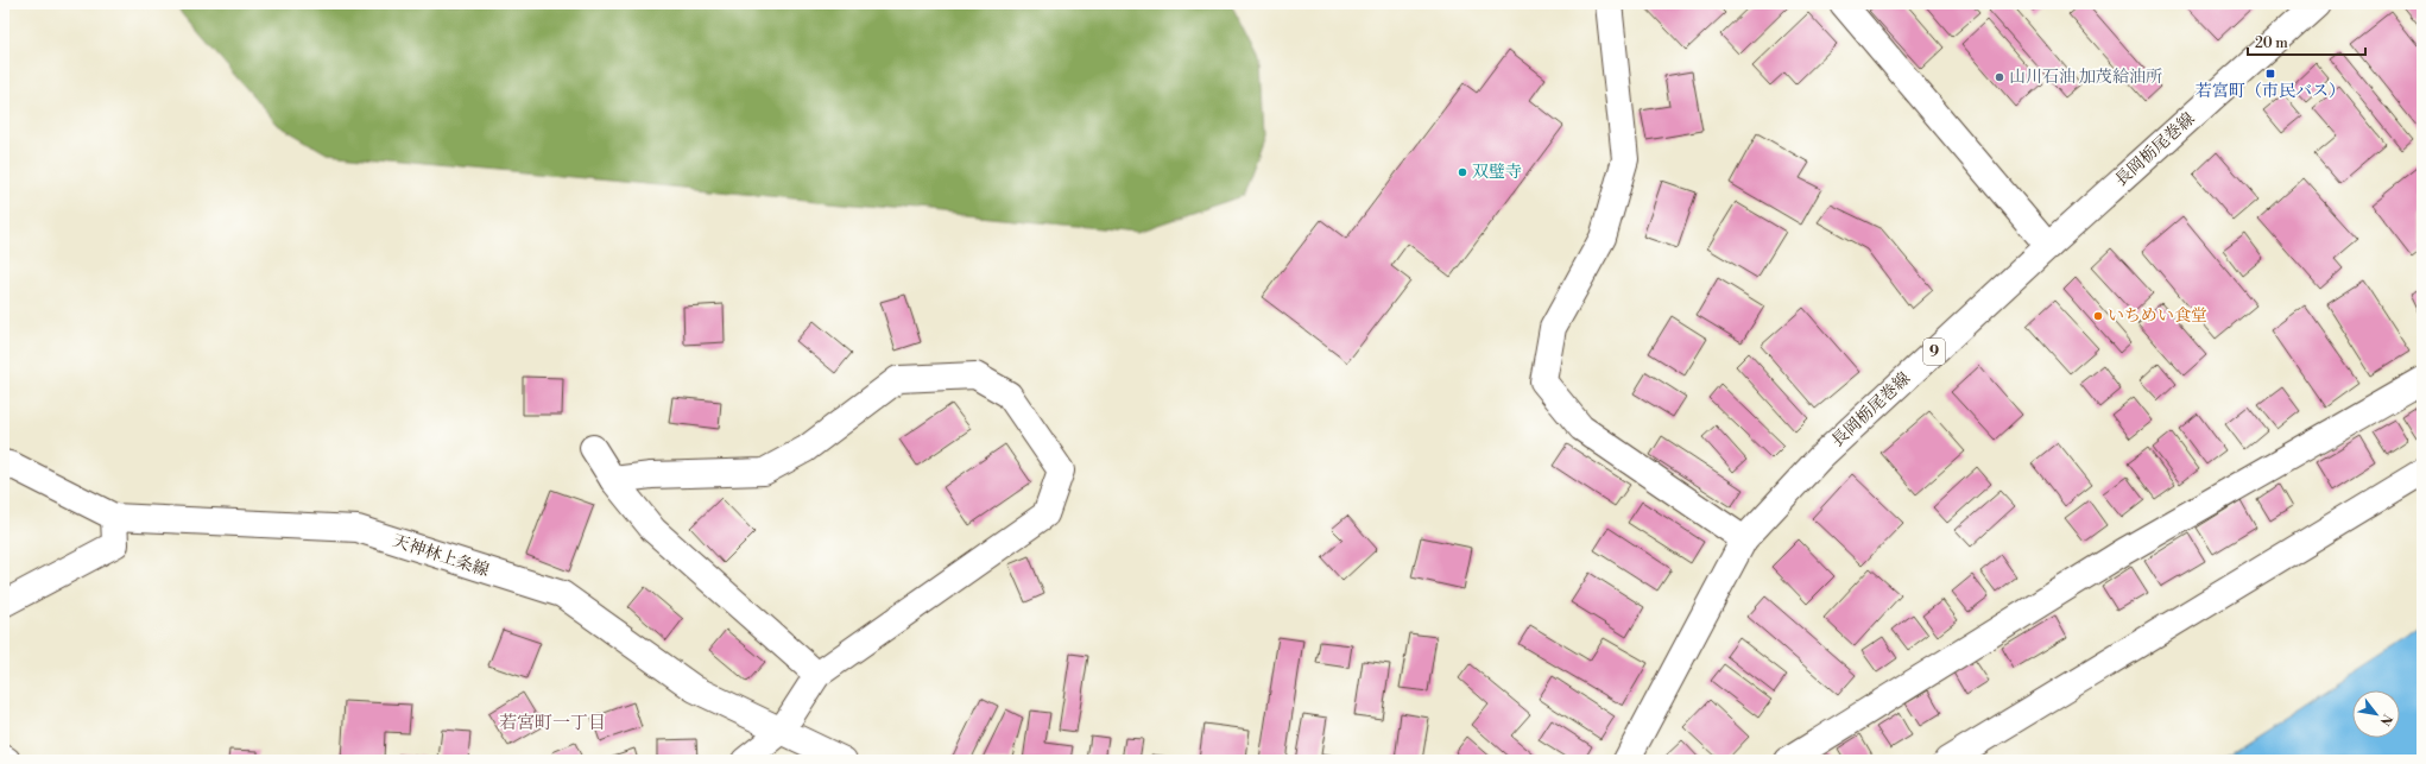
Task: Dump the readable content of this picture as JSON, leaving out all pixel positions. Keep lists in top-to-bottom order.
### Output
{
  "streets": {
    "street": ["長岡栃尾巻線", "9", "天神林上条線"]
  },
  "districts": ["若宮町一丁目"],
  "places": {
    "transit": ["若宮町（市民バス）"],
    "other": ["山川石油 加茂給油所", "双璧寺", "いちめい食堂"]
  },
  "scale_bar": "20 m",
  "north": "bottom right"
}
